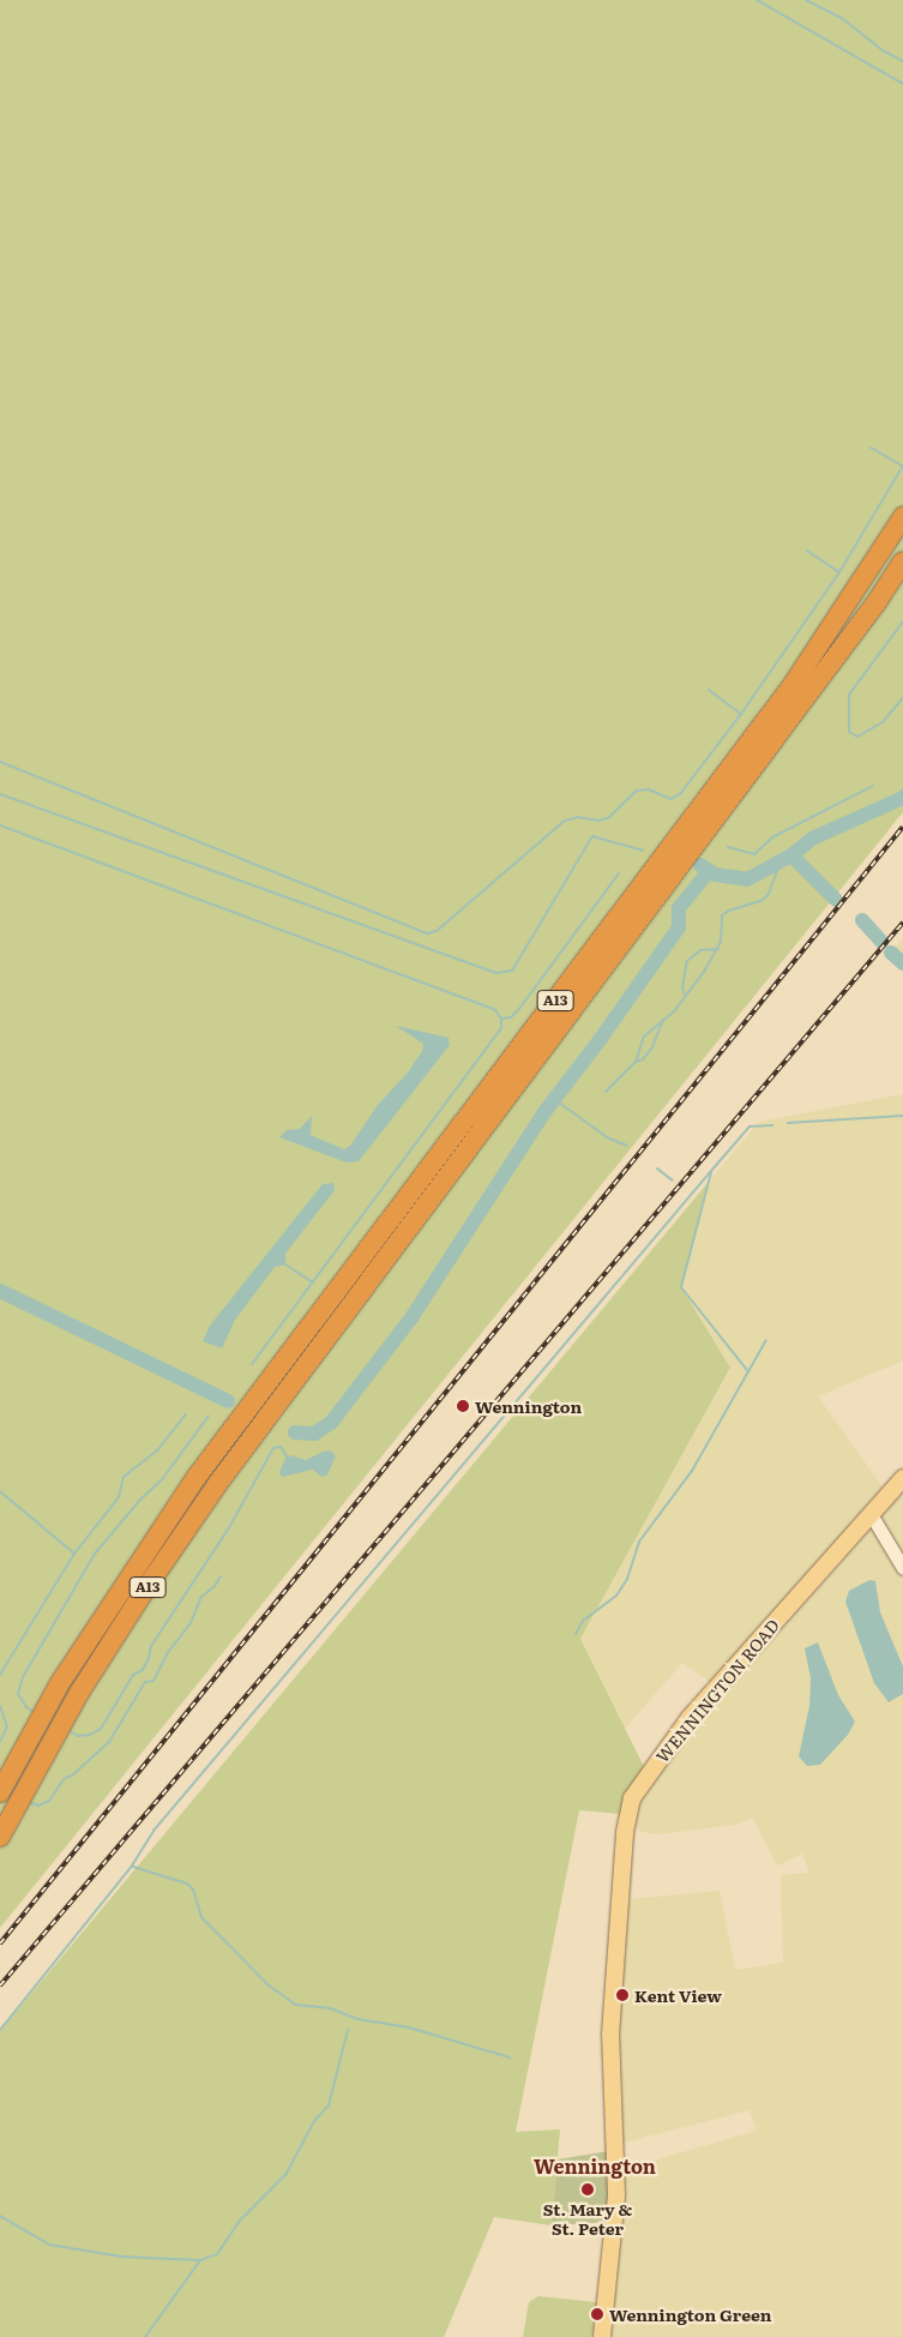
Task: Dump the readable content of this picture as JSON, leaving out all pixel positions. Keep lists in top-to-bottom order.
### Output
{
  "streets": {
    "highway": ["A13"],
    "main road": ["WENNINGTON ROAD"]
  },
  "districts": ["Wennington"],
  "places": [
    "Wennington",
    "Kent View",
    "St. Mary & St. Peter",
    "Wennington Green"
  ]
}
